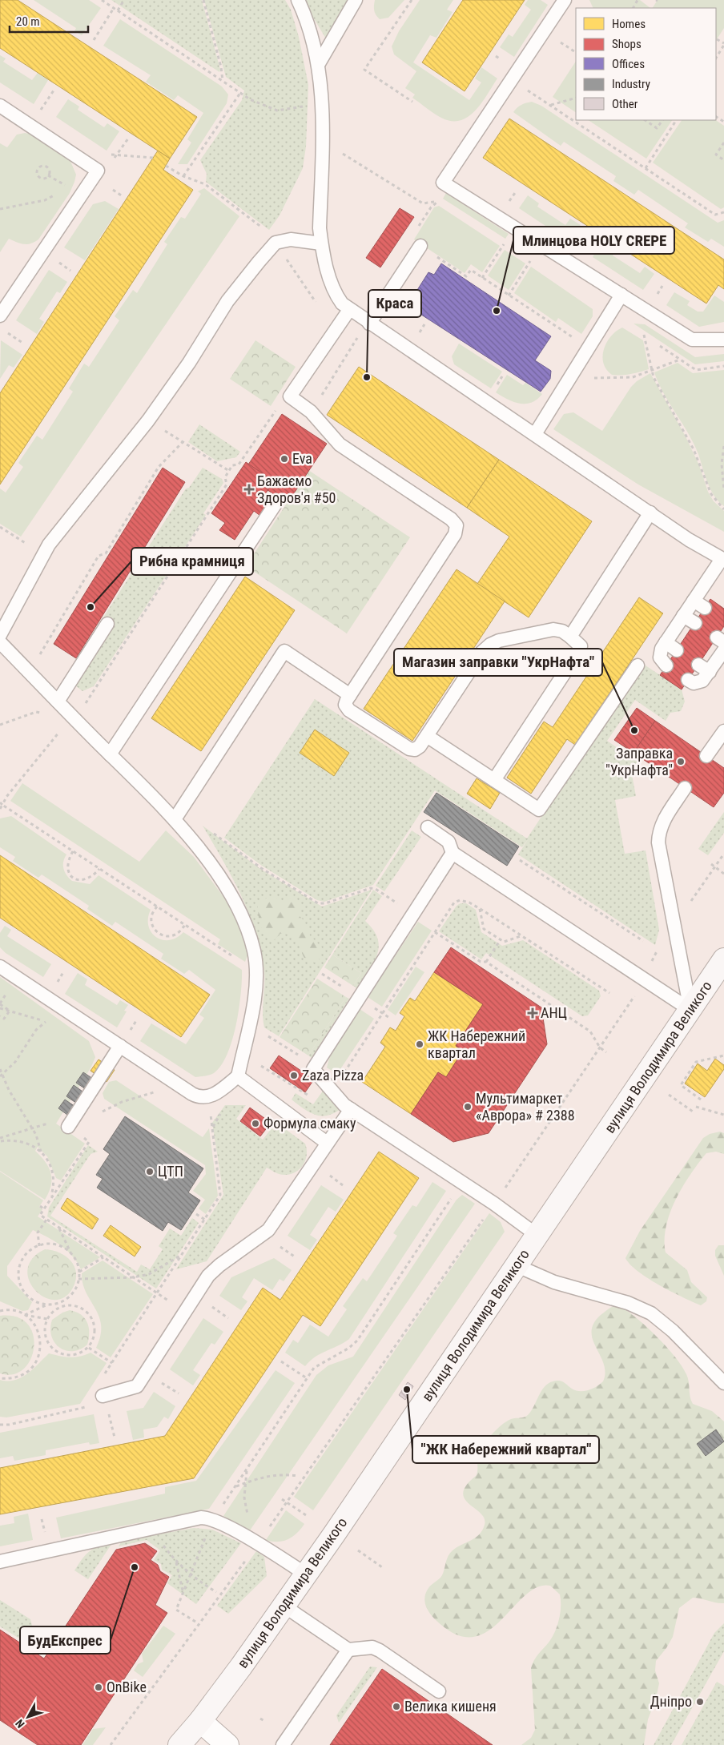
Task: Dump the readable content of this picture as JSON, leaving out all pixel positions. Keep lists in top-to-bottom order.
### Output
{
  "streets": {
    "main road": ["вулиця Володимира Великого"]
  },
  "places": {
    "other": [
      "Млинцова HOLY CREPE",
      "Краса",
      "Eva",
      "Рибна крамниця",
      "Магазин заправки \"УкрНафта\"",
      "Заправка \"УкрНафта\"",
      "ЖК Набережний квартал",
      "Zaza Pizza",
      "Мультимаркет «Аврора» # 2388",
      "Формула смаку",
      "ЦТП",
      "\"ЖК Набережний квартал\"",
      "БудЕкспрес",
      "OnBike",
      "Дніпро",
      "Велика кишеня"
    ],
    "health": ["Бажаємо Здоров'я #50", "АНЦ"]
  },
  "legend": [
    "Homes",
    "Shops",
    "Offices",
    "Industry",
    "Other"
  ],
  "scale_bar": "20 m",
  "north": "bottom left"
}
